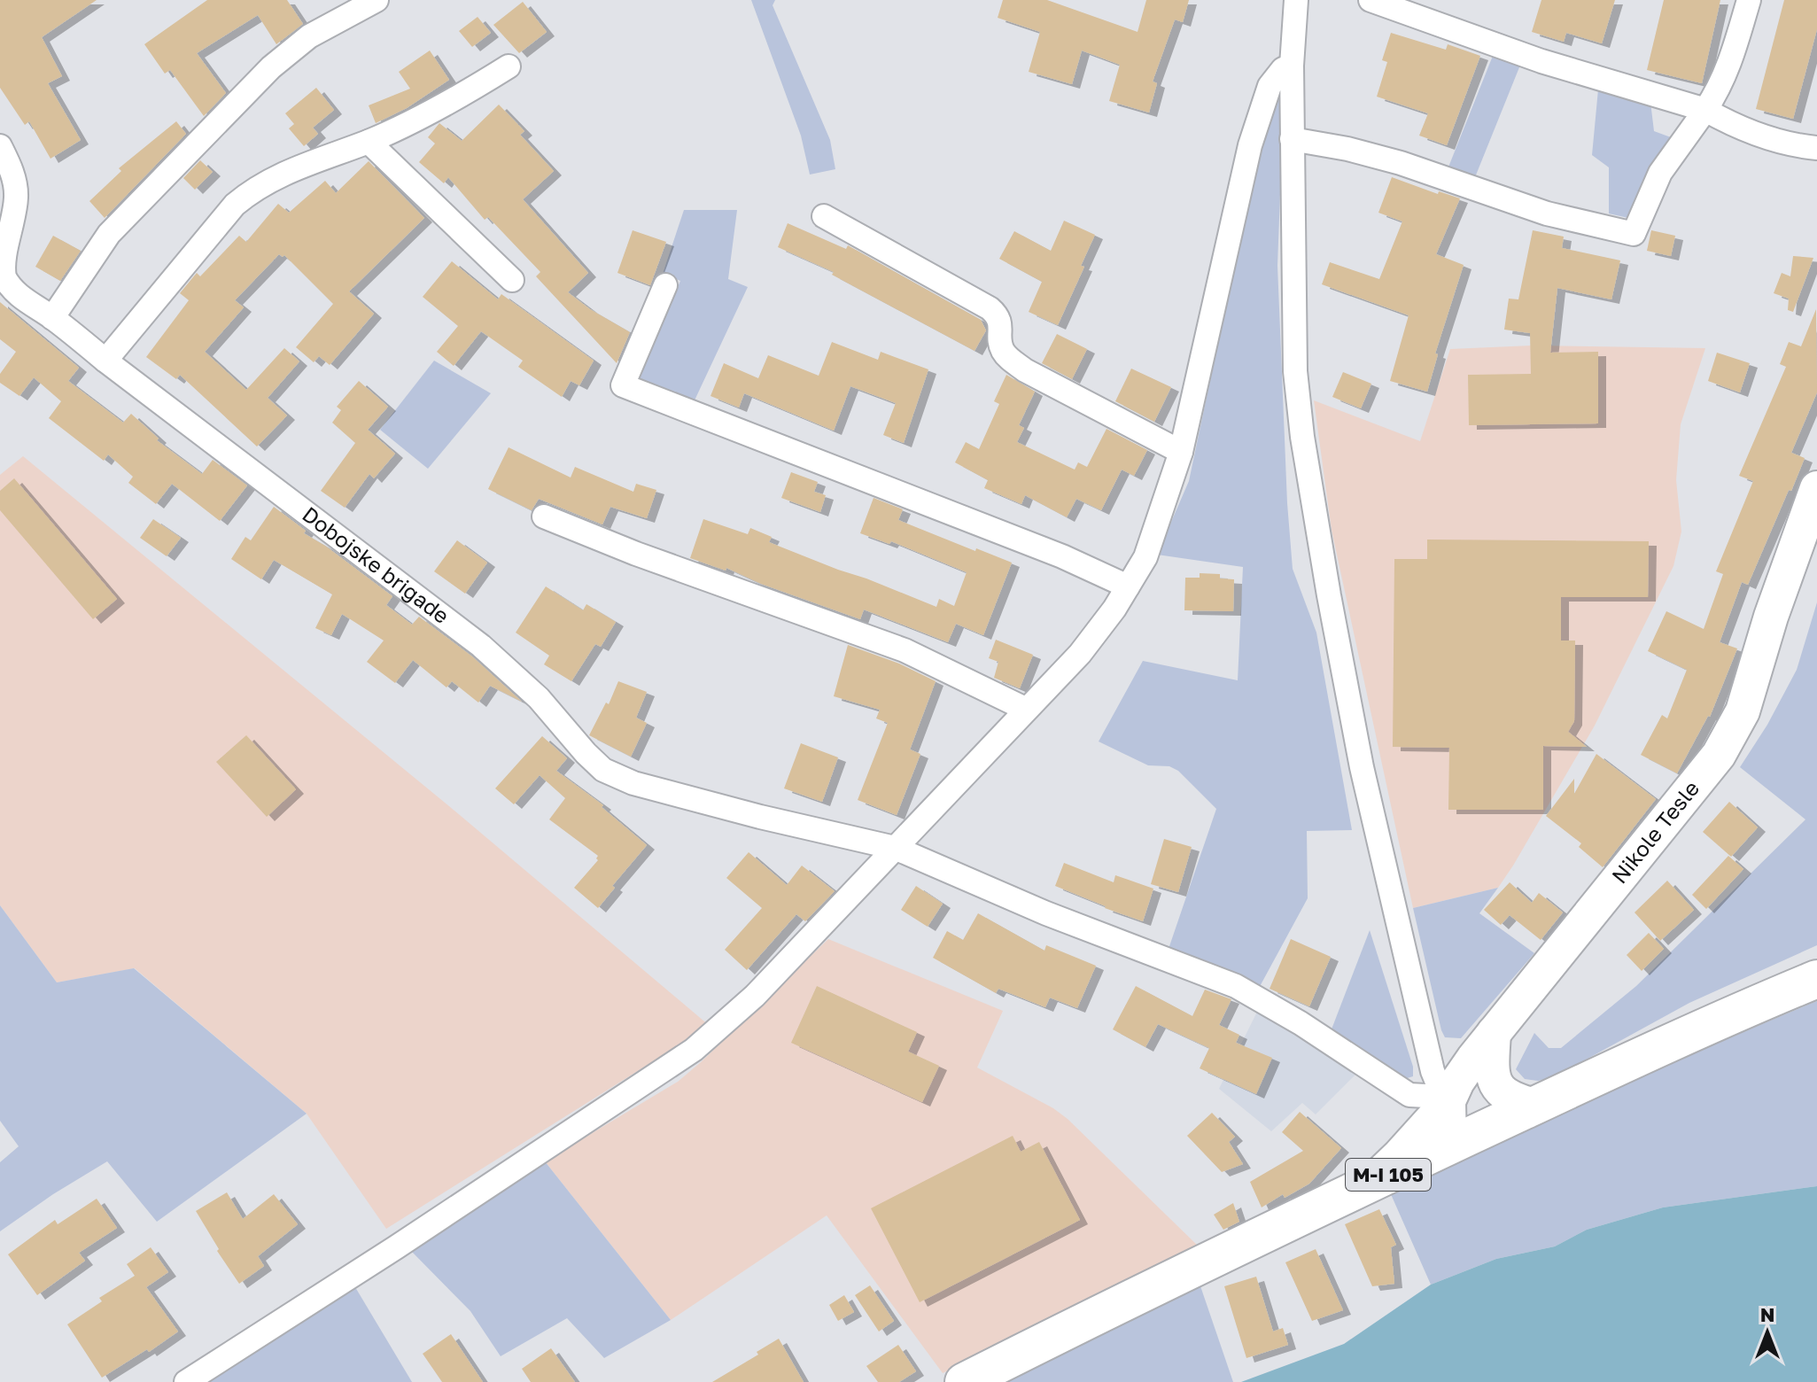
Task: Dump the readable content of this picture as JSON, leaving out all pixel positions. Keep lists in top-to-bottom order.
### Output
{
  "streets": {
    "main road": ["M-I 105"],
    "street": ["Dobojske brigade", "Nikole Tesle"]
  },
  "crossings": [
    ["Dobojske brigade", "Nikole Tesle"],
    ["Nikole Tesle", "M-I 105"]
  ],
  "north": "top"
}
